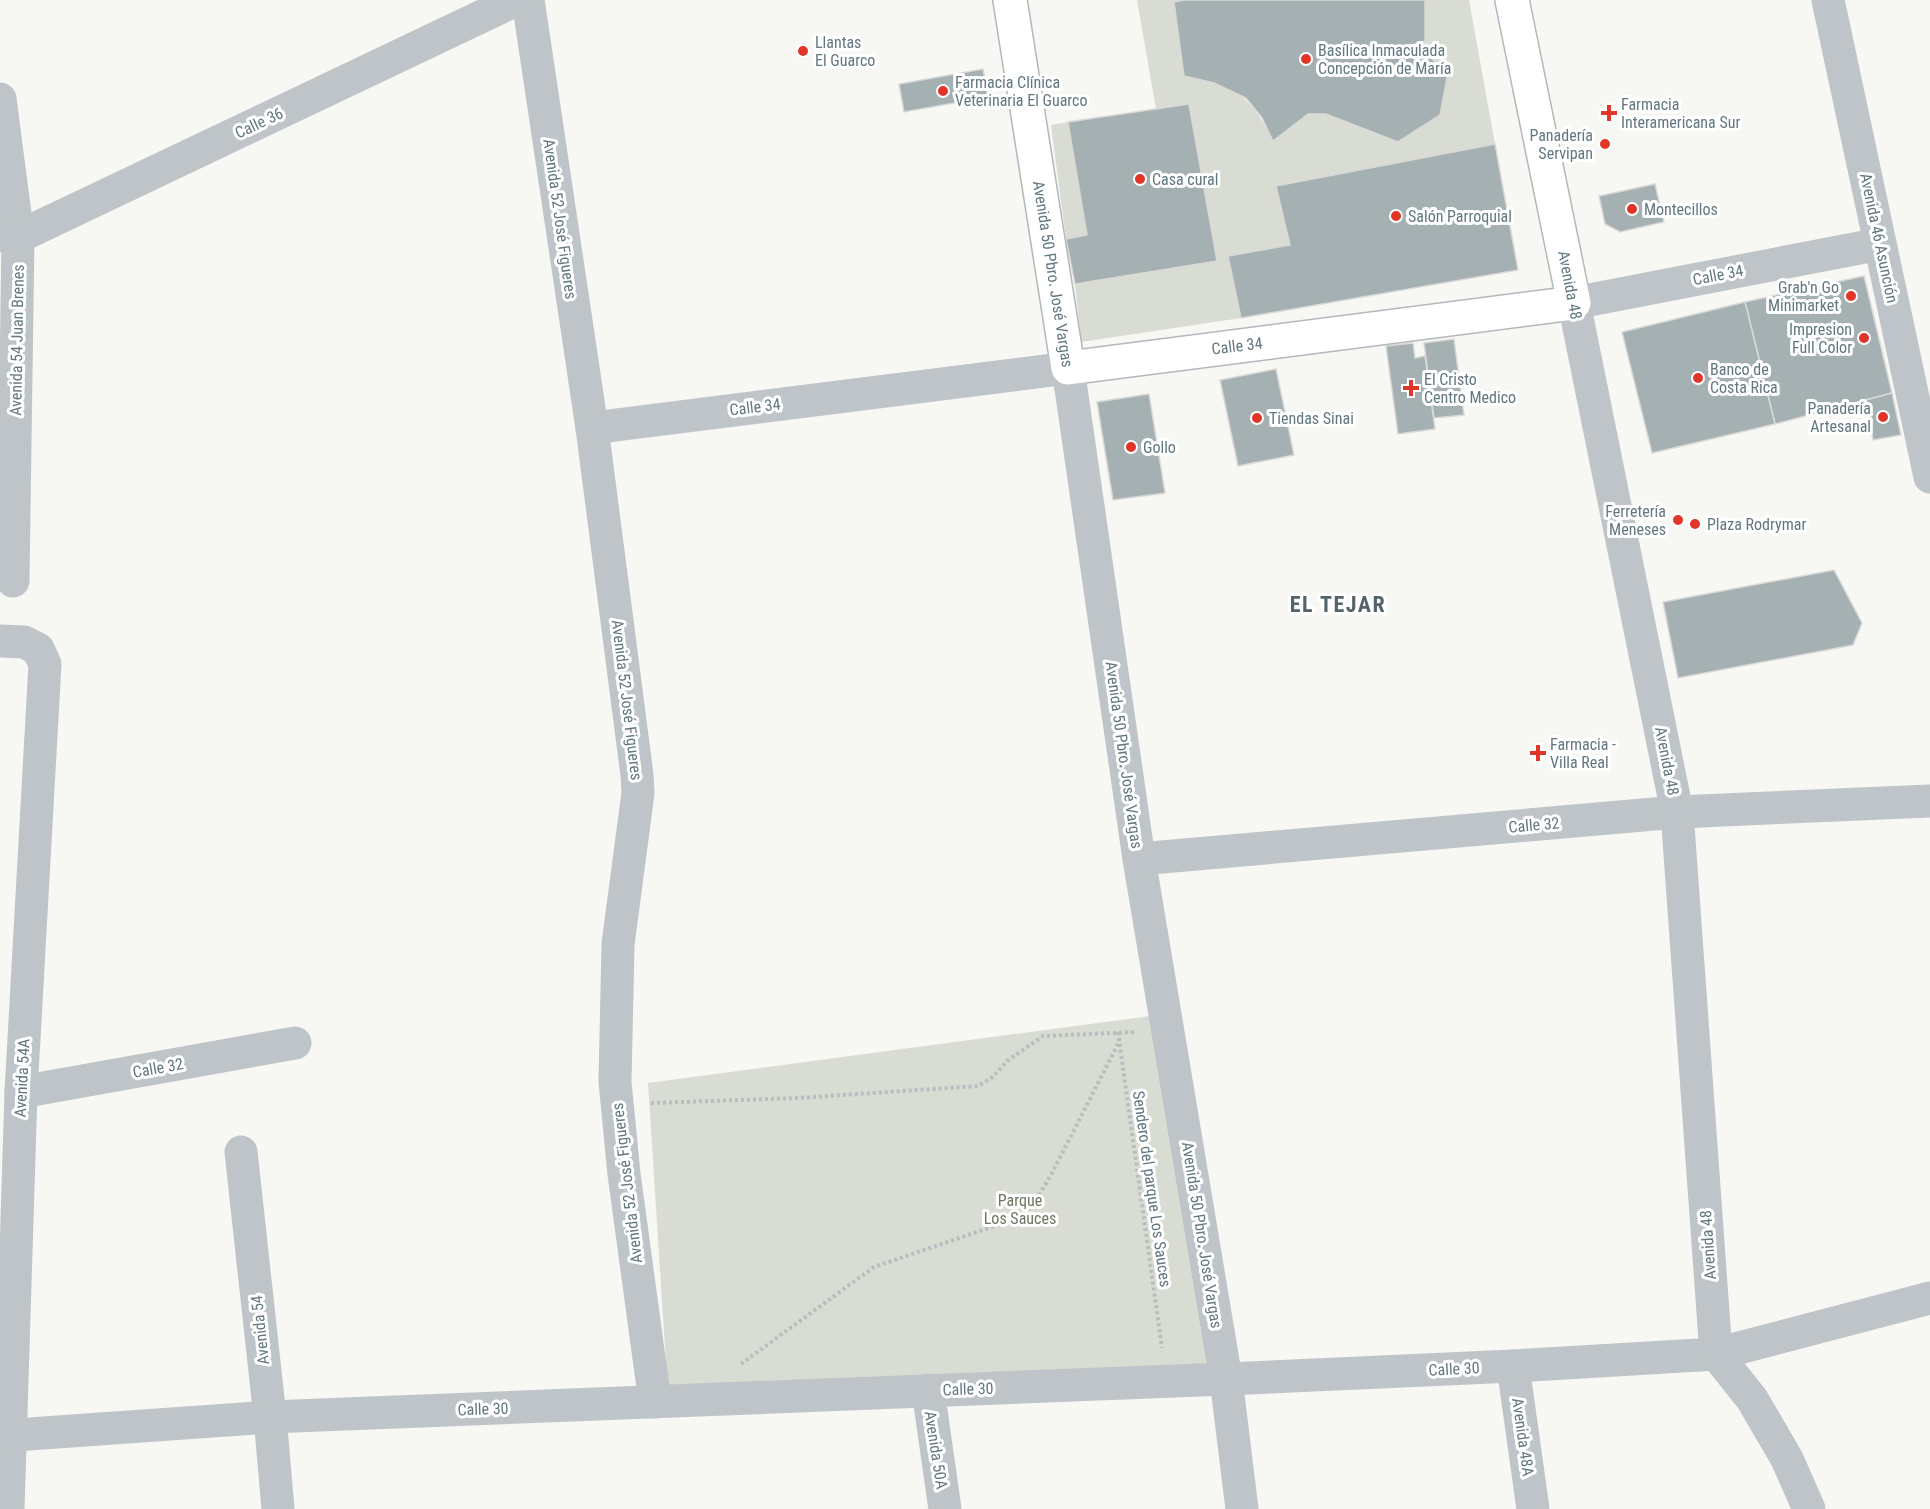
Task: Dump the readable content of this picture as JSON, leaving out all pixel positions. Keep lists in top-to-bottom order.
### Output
{
  "streets": {
    "main road": ["Avenida 50 Pbro. José Vargas", "Calle 34", "Avenida 48"],
    "street": [
      "Calle 36",
      "Avenida 52 José Figueres",
      "Avenida 46 Asunción",
      "Avenida 54 Juan Brenes",
      "Calle 32",
      "Avenida 54A",
      "Avenida 54",
      "Calle 30",
      "Avenida 48A",
      "Avenida 50A"
    ],
    "path": ["Sendero del parque Los Sauces"]
  },
  "crossings": [
    ["Calle 36", "Avenida 54 Juan Brenes"],
    ["Avenida 52 José Figueres", "Calle 34"],
    ["Avenida 52 José Figueres", "Calle 30"],
    ["Avenida 46 Asunción", "Calle 34"],
    ["Avenida 50 Pbro. José Vargas", "Calle 34"],
    ["Avenida 50 Pbro. José Vargas", "Calle 32"],
    ["Avenida 50 Pbro. José Vargas", "Calle 30"],
    ["Calle 34", "Avenida 48"],
    ["Avenida 48", "Calle 32"],
    ["Avenida 48", "Calle 30"],
    ["Calle 32", "Avenida 54A"],
    ["Avenida 54A", "Calle 30"],
    ["Avenida 54", "Calle 30"],
    ["Calle 30", "Avenida 48A"],
    ["Calle 30", "Avenida 50A"]
  ],
  "districts": ["EL TEJAR"],
  "parks": ["Parque Los Sauces"],
  "places": {
    "other": [
      "Llantas El Guarco",
      "Basílica Inmaculada Concepción de María",
      "Farmacia Clínica Veterinaria El Guarco",
      "Panadería Servipan",
      "Casa cural",
      "Montecillos",
      "Salón Parroquial",
      "Grab'n Go Minimarket",
      "Impresion Full Color",
      "Banco de Costa Rica",
      "Panadería Artesanal",
      "Tiendas Sinai",
      "Gollo",
      "Ferretería Meneses",
      "Plaza Rodrymar"
    ],
    "health": ["Farmacia Interamericana Sur", "El Cristo Centro Medico", "Farmacia - Villa Real"]
  }
}
